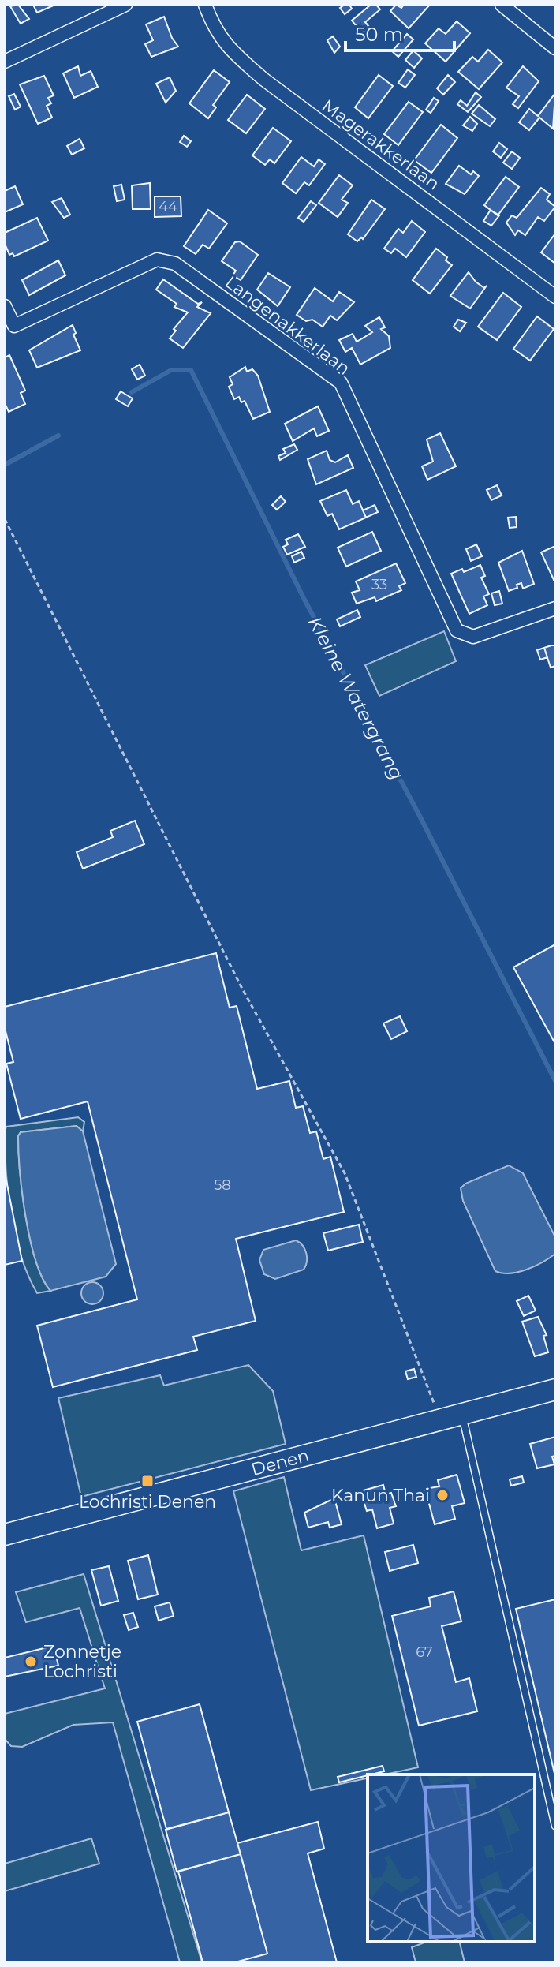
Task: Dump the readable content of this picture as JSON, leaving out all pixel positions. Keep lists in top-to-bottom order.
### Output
{
  "streets": {
    "main road": ["Denen"],
    "street": ["Magerakkerlaan", "Langenakkerlaan"]
  },
  "water": ["Kleine Watergrang"],
  "places": {
    "transit": ["Lochristi Denen"],
    "other": ["Kanun Thai", "Zonnetje Lochristi"]
  },
  "house_numbers": [
    "44",
    "33",
    "58",
    "67"
  ],
  "scale_bar": "50 m"
}
